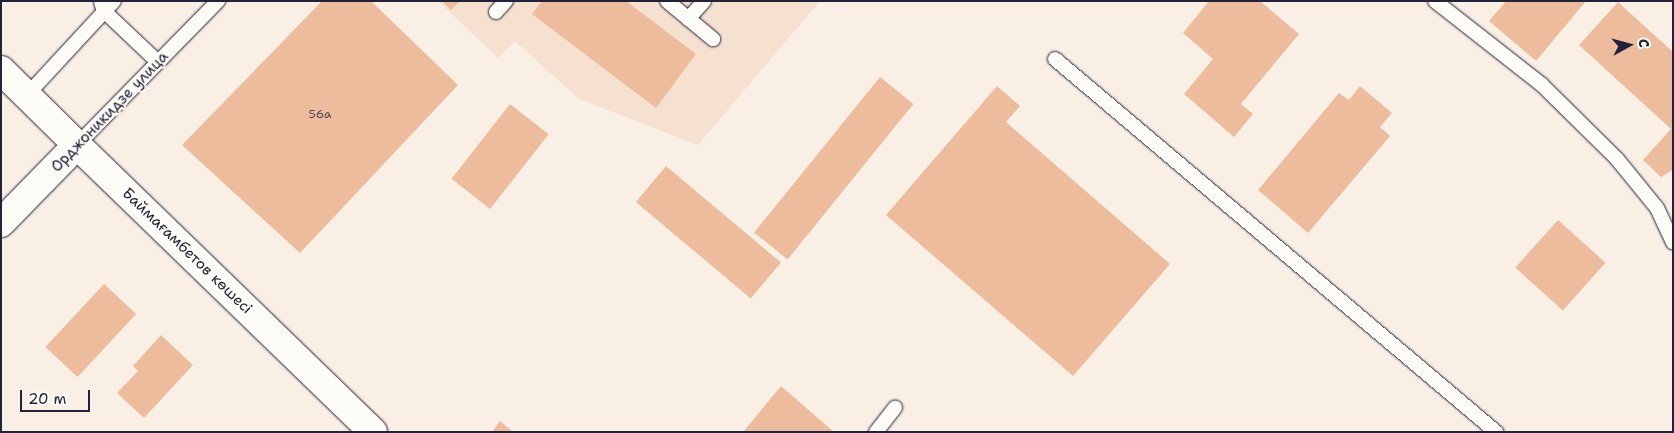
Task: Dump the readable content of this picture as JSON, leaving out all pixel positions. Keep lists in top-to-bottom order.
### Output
{
  "streets": {
    "street": ["Орджоникидзе улица", "Баймағамбетов көшесі"]
  },
  "crossings": [
    ["Орджоникидзе улица", "Баймағамбетов көшесі"]
  ],
  "house_numbers": ["56а"],
  "scale_bar": "20 m",
  "north": "right"
}
